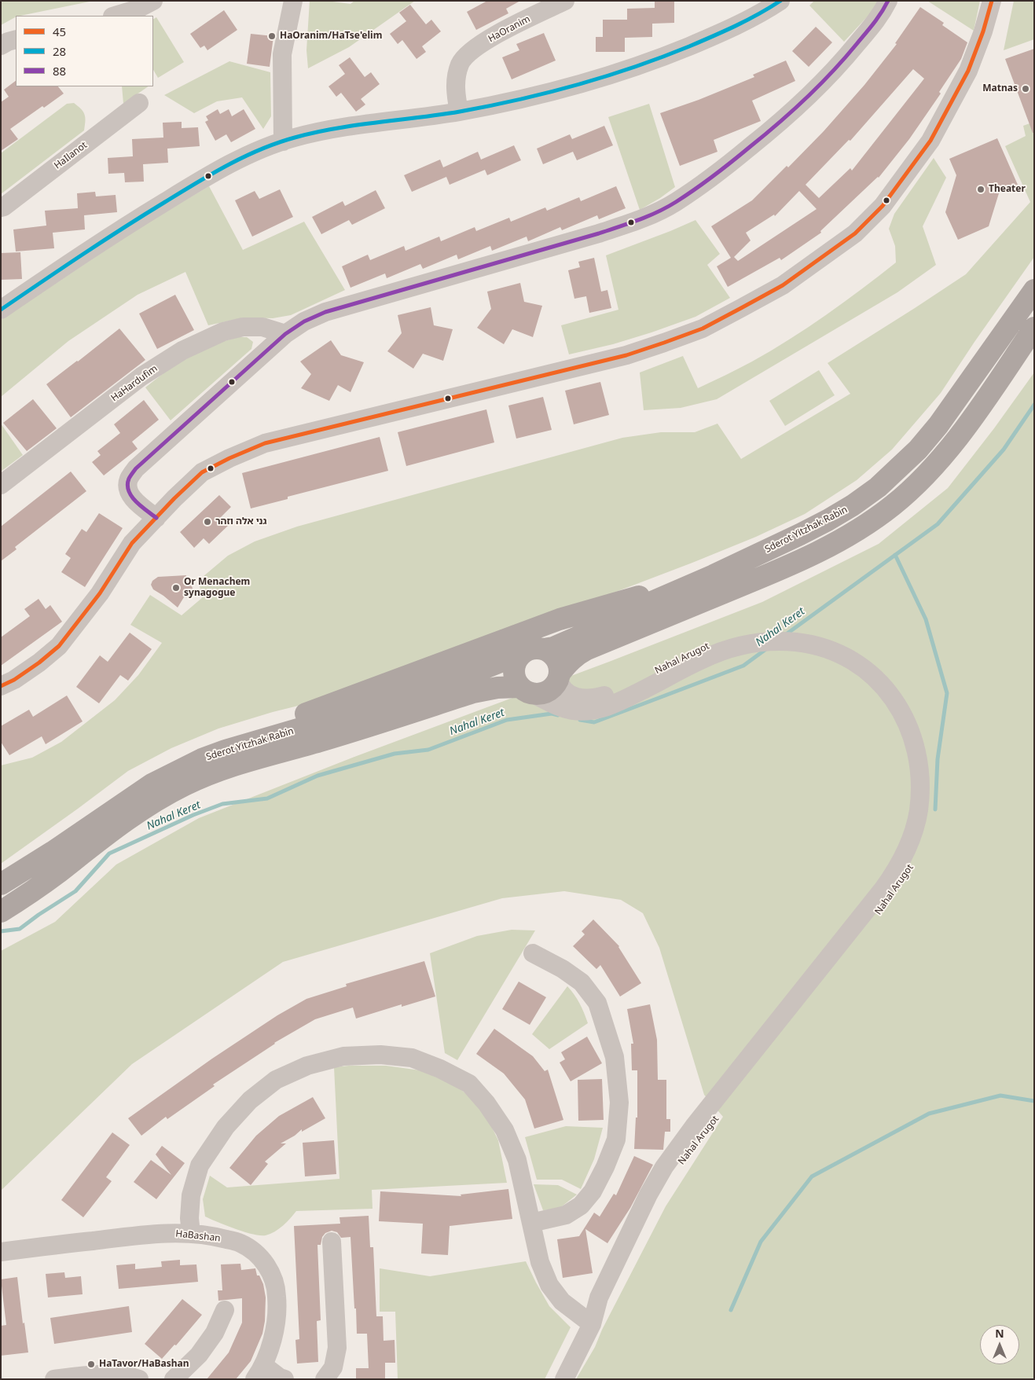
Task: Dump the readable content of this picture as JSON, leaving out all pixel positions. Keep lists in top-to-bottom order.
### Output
{
  "streets": {
    "main road": ["Sderot Yitzhak Rabin"],
    "street": [
      "HaOranim",
      "HaIlanot",
      "HaHardufim",
      "Nahal Arugot",
      "HaBashan"
    ]
  },
  "crossings": [
    ["Sderot Yitzhak Rabin", "Nahal Arugot"]
  ],
  "water": ["Nahal Keret"],
  "places": [
    "HaOranim/HaTse'elim",
    "Matnas",
    "Theater",
    "גני אלה וזהר",
    "Or Menachem synagogue",
    "HaTavor/HaBashan"
  ],
  "lines": ["transit line 45", "transit line 28", "transit line 88"],
  "legend": ["45", "28", "88"],
  "north": "top"
}
